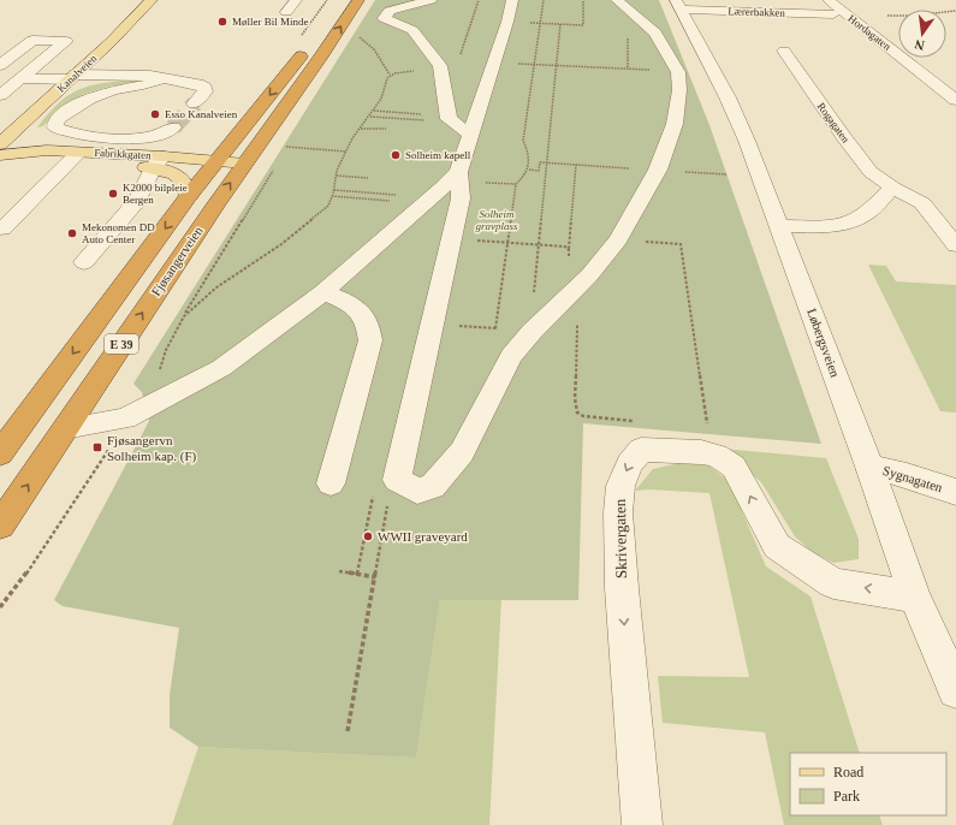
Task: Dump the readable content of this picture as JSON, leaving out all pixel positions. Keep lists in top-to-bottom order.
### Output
{
  "streets": {
    "highway": ["Fjøsangerveien", "E 39"],
    "main road": ["Kanalveien", "Fabrikkgaten"],
    "street": [
      "Lærerbakken",
      "Hordagaten",
      "Rogagaten",
      "Løbergsveien",
      "Sygnagaten",
      "Skrivergaten"
    ]
  },
  "crossings": [
    ["Lærerbakken", "Hordagaten"],
    ["Lærerbakken", "Løbergsveien"],
    ["Fabrikkgaten", "Fjøsangerveien"],
    ["Løbergsveien", "Sygnagaten"],
    ["Løbergsveien", "Skrivergaten"]
  ],
  "parks": ["Solheim gravplass"],
  "places": {
    "other": [
      "Møller Bil Minde",
      "Esso Kanalveien",
      "Solheim kapell",
      "K2000 bilpleie Bergen",
      "Mekonomen DD Auto Center",
      "WWII graveyard"
    ],
    "transit": ["Fjøsangervn Solheim kap. (F)"]
  },
  "legend": ["Road", "Park"],
  "north": "bottom"
}
